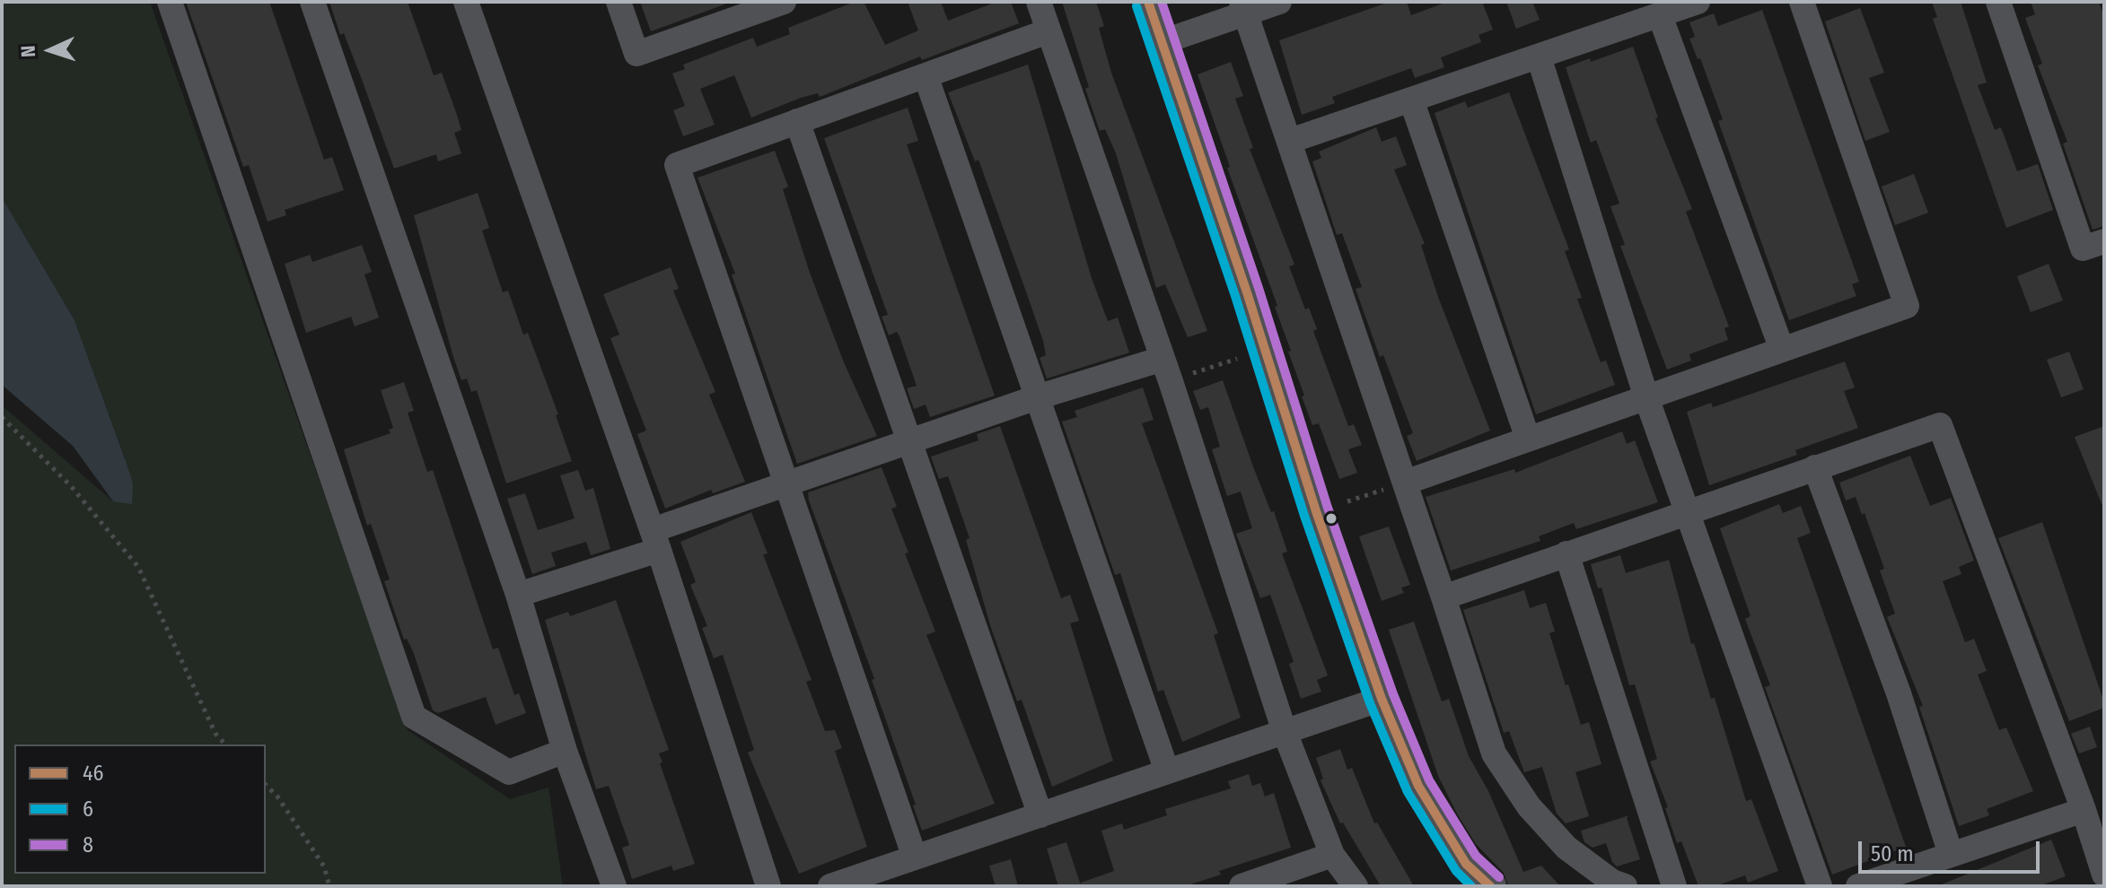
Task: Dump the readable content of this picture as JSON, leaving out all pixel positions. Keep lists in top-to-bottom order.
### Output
{
  "lines": ["transit line 46", "transit line 8", "transit line 6"],
  "legend": ["46", "6", "8"],
  "scale_bar": "50 m",
  "north": "left"
}
